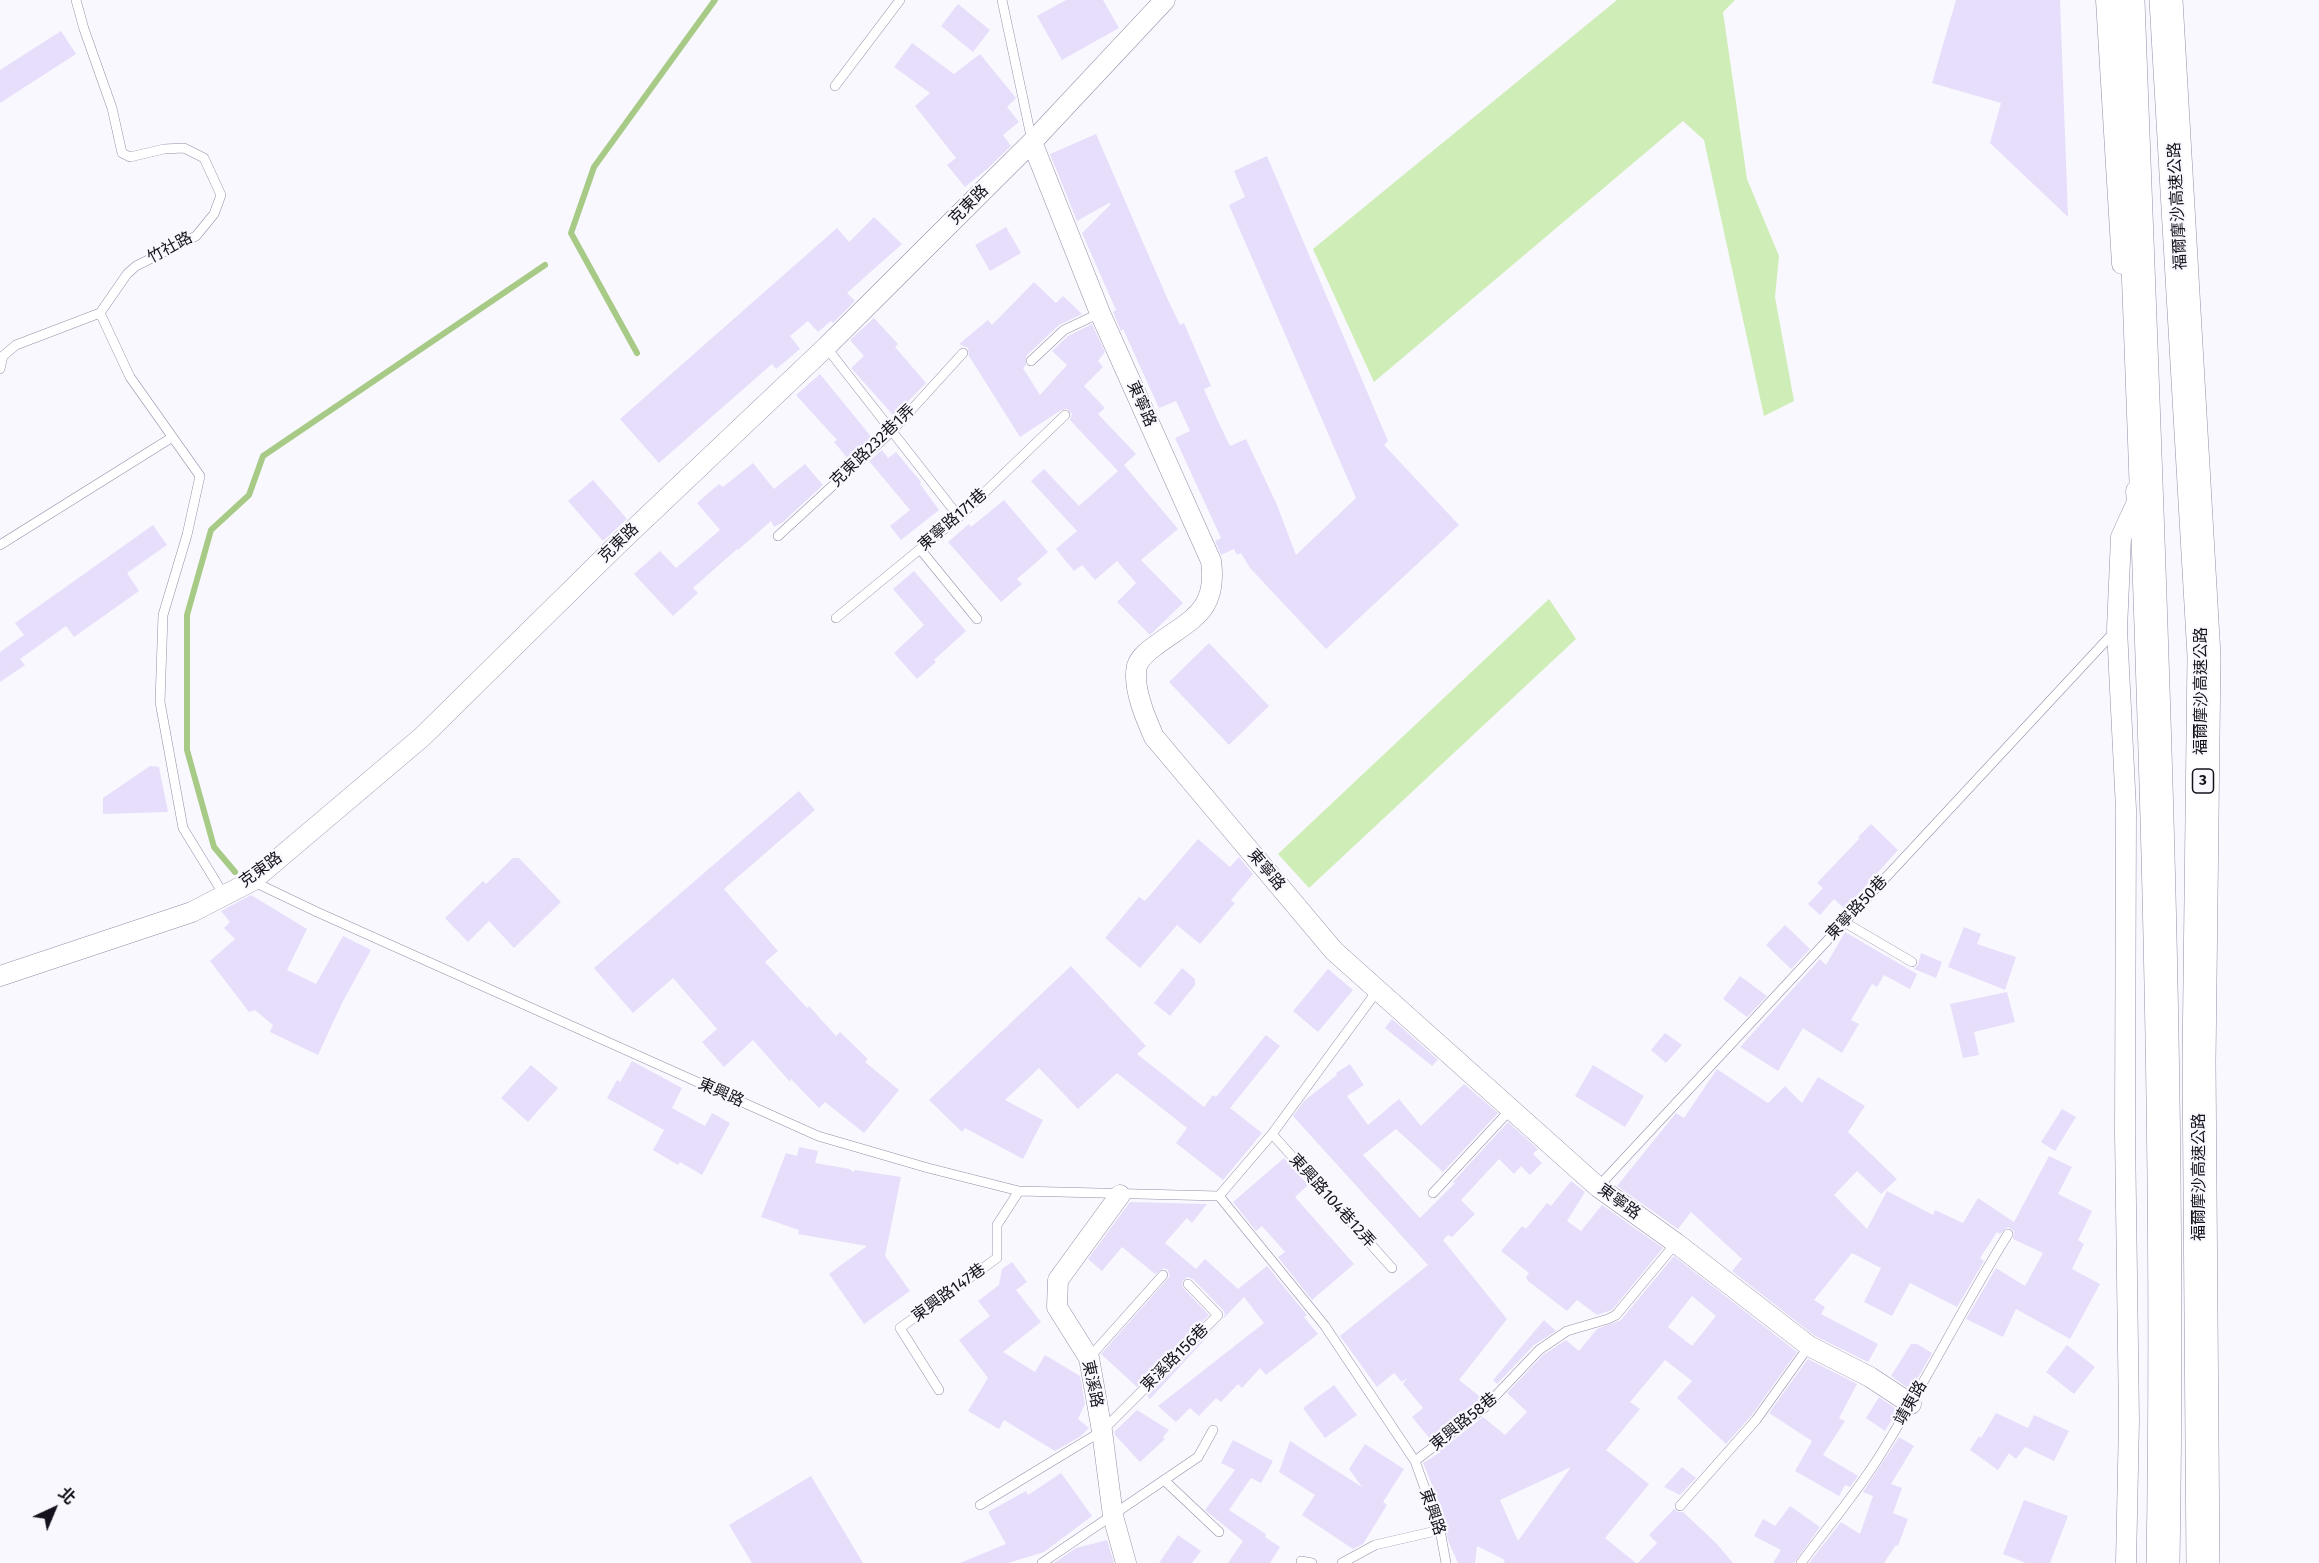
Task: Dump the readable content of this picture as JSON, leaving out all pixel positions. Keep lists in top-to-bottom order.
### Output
{
  "streets": {
    "highway": ["福爾摩沙高速公路", "3"],
    "street": ["克東路", "東寧路", "東溪路"],
    "lane": [
      "竹社路",
      "克東路232巷1弄",
      "東寧路171巷",
      "東寧路50巷",
      "東興路",
      "東興路104巷12弄",
      "東興路147巷",
      "東溪路156巷",
      "靖東路",
      "東興路58巷"
    ]
  },
  "crossings": [
    ["克東路", "東寧路"],
    ["克東路", "東興路"],
    ["東寧路", "東寧路50巷"],
    ["東寧路", "靖東路"],
    ["東寧路", "東興路58巷"],
    ["東興路", "東興路147巷"],
    ["東興路", "東溪路"],
    ["東興路", "東興路58巷"],
    ["東溪路156巷", "東溪路"]
  ],
  "north": "top right"
}
